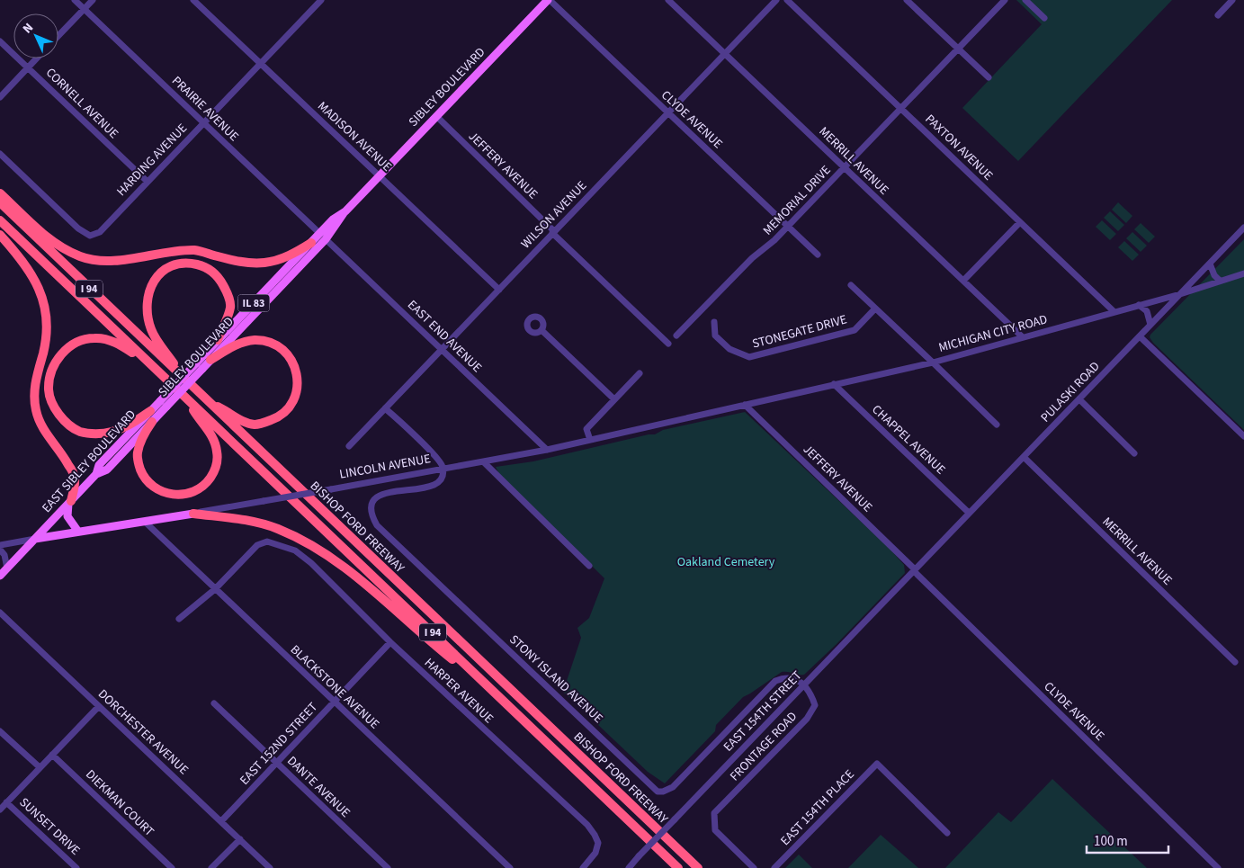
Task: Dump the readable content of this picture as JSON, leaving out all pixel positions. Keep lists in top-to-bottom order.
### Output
{
  "streets": {
    "highway": ["I 94", "BISHOP FORD FREEWAY"],
    "main road": [
      "SIBLEY BOULEVARD",
      "IL 83",
      "EAST SIBLEY BOULEVARD",
      "LINCOLN AVENUE"
    ],
    "street": [
      "CORNELL AVENUE",
      "PRAIRIE AVENUE",
      "CLYDE AVENUE",
      "MADISON AVENUE",
      "PAXTON AVENUE",
      "HARDING AVENUE",
      "MERRILL AVENUE",
      "JEFFERY AVENUE",
      "MEMORIAL DRIVE",
      "WILSON AVENUE",
      "STONEGATE DRIVE",
      "MICHIGAN CITY ROAD",
      "EAST END AVENUE",
      "PULASKI ROAD",
      "CHAPPEL AVENUE",
      "STONY ISLAND AVENUE",
      "BLACKSTONE AVENUE",
      "HARPER AVENUE",
      "EAST 154TH STREET",
      "DORCHESTER AVENUE",
      "EAST 152ND STREET",
      "FRONTAGE ROAD",
      "DANTE AVENUE",
      "DIEKMAN COURT",
      "EAST 154TH PLACE",
      "SUNSET DRIVE"
    ]
  },
  "crossings": [
    ["SIBLEY BOULEVARD", "PRAIRIE AVENUE"],
    ["SIBLEY BOULEVARD", "CLYDE AVENUE"],
    ["SIBLEY BOULEVARD", "MADISON AVENUE"],
    ["SIBLEY BOULEVARD", "JEFFERY AVENUE"],
    ["SIBLEY BOULEVARD", "EAST END AVENUE"],
    ["SIBLEY BOULEVARD", "EAST SIBLEY BOULEVARD"],
    ["CORNELL AVENUE", "HARDING AVENUE"],
    ["PRAIRIE AVENUE", "HARDING AVENUE"],
    ["PRAIRIE AVENUE", "EAST END AVENUE"],
    ["CLYDE AVENUE", "JEFFERY AVENUE"],
    ["CLYDE AVENUE", "MEMORIAL DRIVE"],
    ["CLYDE AVENUE", "WILSON AVENUE"],
    ["CLYDE AVENUE", "PULASKI ROAD"],
    ["CLYDE AVENUE", "EAST 154TH STREET"],
    ["MADISON AVENUE", "HARDING AVENUE"],
    ["MADISON AVENUE", "WILSON AVENUE"],
    ["PAXTON AVENUE", "MEMORIAL DRIVE"],
    ["PAXTON AVENUE", "MICHIGAN CITY ROAD"],
    ["MERRILL AVENUE", "MEMORIAL DRIVE"],
    ["MERRILL AVENUE", "WILSON AVENUE"],
    ["MERRILL AVENUE", "MICHIGAN CITY ROAD"],
    ["MERRILL AVENUE", "PULASKI ROAD"],
    ["JEFFERY AVENUE", "WILSON AVENUE"],
    ["JEFFERY AVENUE", "MICHIGAN CITY ROAD"],
    ["JEFFERY AVENUE", "PULASKI ROAD"],
    ["JEFFERY AVENUE", "LINCOLN AVENUE"],
    ["JEFFERY AVENUE", "EAST 154TH STREET"],
    ["WILSON AVENUE", "EAST END AVENUE"],
    ["MICHIGAN CITY ROAD", "PULASKI ROAD"],
    ["MICHIGAN CITY ROAD", "CHAPPEL AVENUE"],
    ["MICHIGAN CITY ROAD", "LINCOLN AVENUE"],
    ["EAST END AVENUE", "LINCOLN AVENUE"],
    ["PULASKI ROAD", "CHAPPEL AVENUE"],
    ["PULASKI ROAD", "EAST 154TH STREET"],
    ["EAST SIBLEY BOULEVARD", "LINCOLN AVENUE"],
    ["LINCOLN AVENUE", "STONY ISLAND AVENUE"],
    ["LINCOLN AVENUE", "BLACKSTONE AVENUE"],
    ["STONY ISLAND AVENUE", "EAST 154TH STREET"],
    ["STONY ISLAND AVENUE", "FRONTAGE ROAD"],
    ["BLACKSTONE AVENUE", "HARPER AVENUE"],
    ["BLACKSTONE AVENUE", "EAST 152ND STREET"],
    ["HARPER AVENUE", "EAST 152ND STREET"],
    ["EAST 154TH STREET", "FRONTAGE ROAD"],
    ["DORCHESTER AVENUE", "EAST 152ND STREET"],
    ["EAST 152ND STREET", "DANTE AVENUE"]
  ],
  "parks": ["Oakland Cemetery"],
  "scale_bar": "100 m",
  "north": "top left"
}
